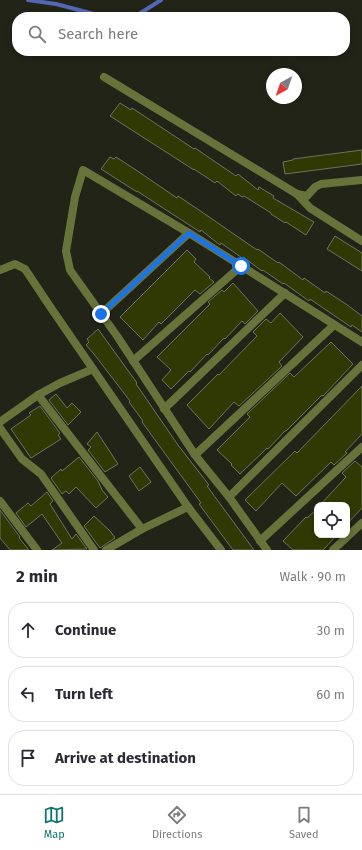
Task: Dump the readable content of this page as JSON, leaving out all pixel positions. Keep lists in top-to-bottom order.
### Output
{
  "north": "bottom left",
  "page": {
    "search": "Search here",
    "heading": ["2 min", "Walk · 90 m"],
    "list": [
      ["Continue", "30 m"],
      ["Turn left", "60 m"],
      "Arrive at destination"
    ],
    "nav": ["Map", "Directions", "Saved"]
  }
}
